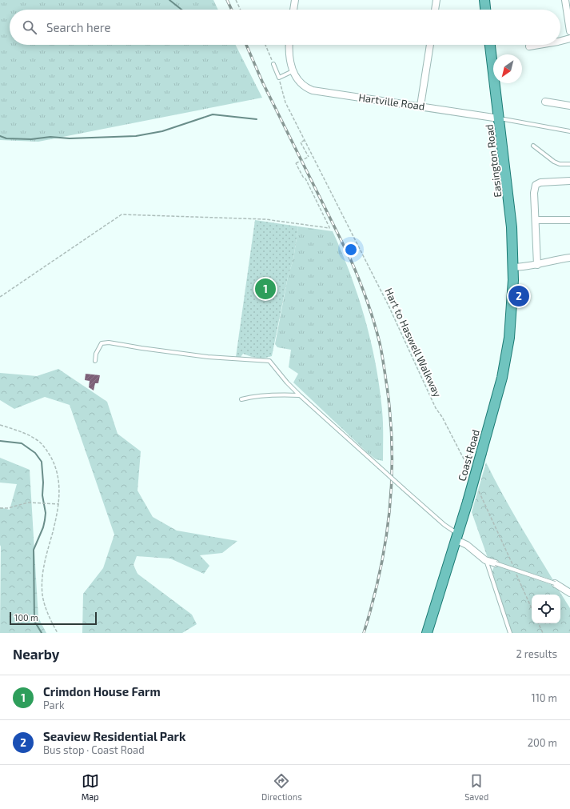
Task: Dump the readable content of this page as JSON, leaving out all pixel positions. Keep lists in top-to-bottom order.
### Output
{
  "streets": {
    "main road": ["Easington Road", "Coast Road"],
    "street": ["Hartville Road"],
    "path": ["Hart to Haswell Walkway"]
  },
  "crossings": [
    ["Hartville Road", "Easington Road"],
    ["Easington Road", "Coast Road"]
  ],
  "scale_bar": "100 m",
  "north": "bottom left",
  "page": {
    "search": "Search here",
    "pins": ["1", "2"],
    "scale": "100 m",
    "heading": ["Nearby", "2 results"],
    "list": [
      {
        "mark": "1",
        "name": "Crimdon House Farm",
        "note": "Park",
        "value": "110 m"
      },
      {
        "mark": "2",
        "name": "Seaview Residential Park",
        "note": "Bus stop · Coast Road",
        "value": "200 m"
      }
    ],
    "nav": ["Map", "Directions", "Saved"]
  }
}
